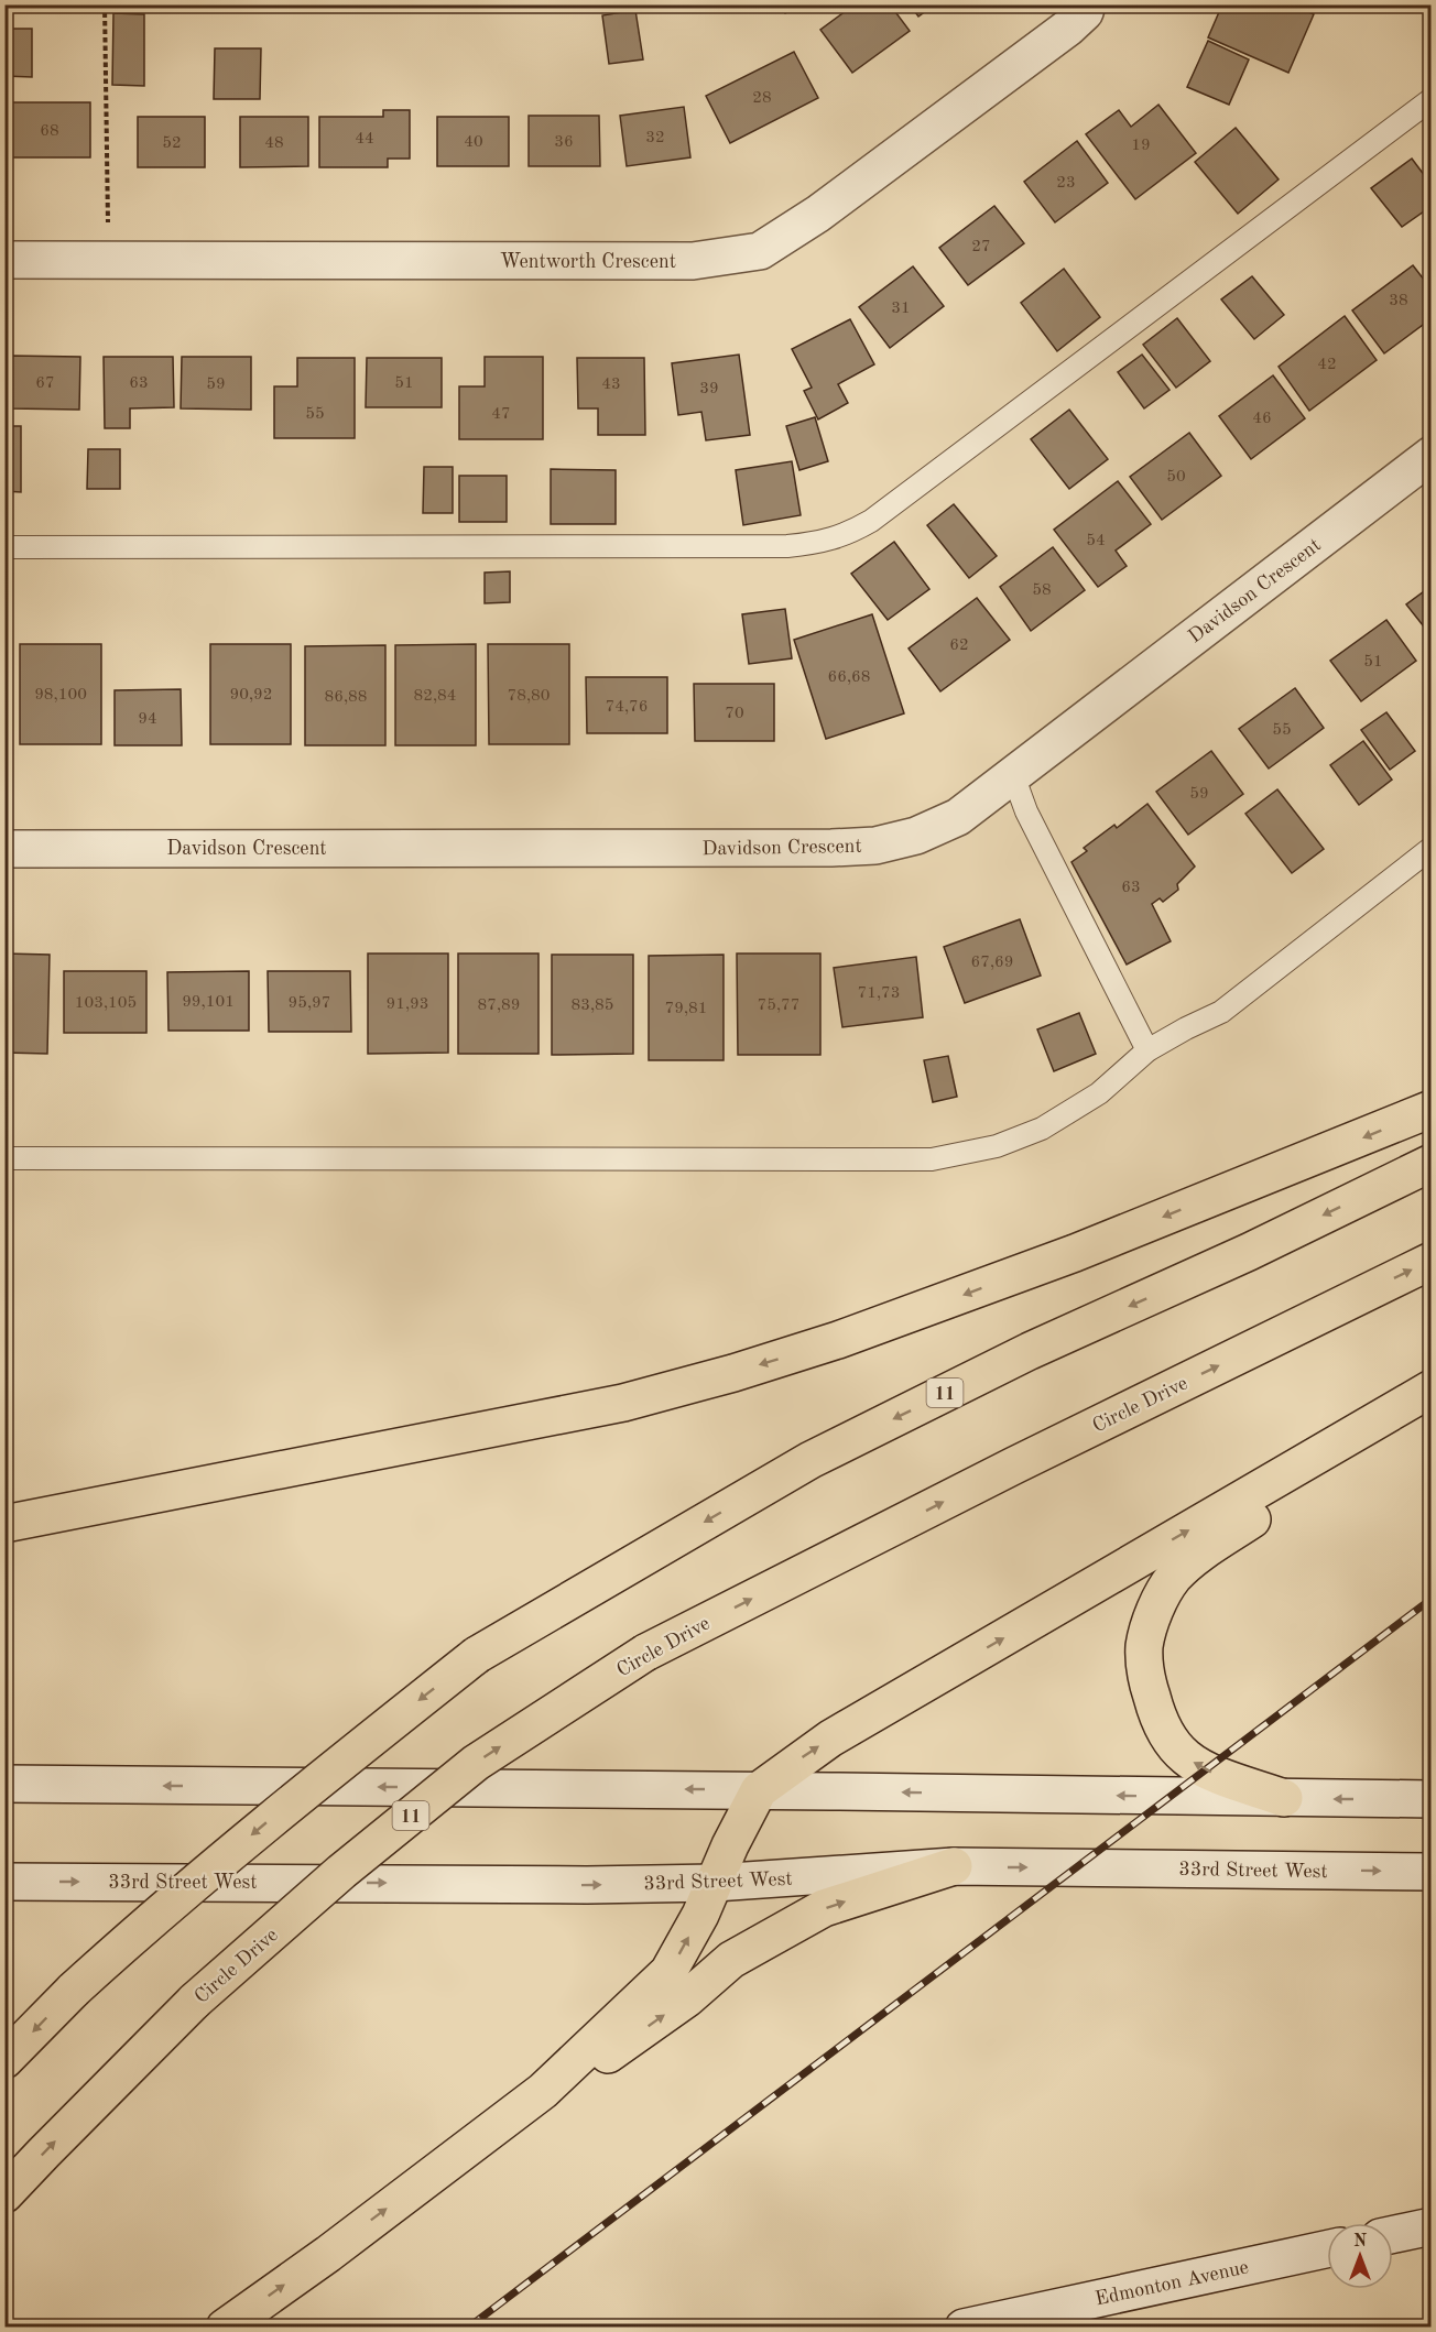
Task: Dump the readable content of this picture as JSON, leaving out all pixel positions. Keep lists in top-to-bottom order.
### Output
{
  "streets": {
    "highway": ["11", "Circle Drive"],
    "street": [
      "Wentworth Crescent",
      "Davidson Crescent",
      "33rd Street West",
      "Edmonton Avenue"
    ]
  },
  "house_numbers": [
    "28",
    "68",
    "32",
    "44",
    "40",
    "36",
    "52",
    "48",
    "19",
    "23",
    "27",
    "38",
    "31",
    "42",
    "67",
    "63",
    "51",
    "59",
    "43",
    "39",
    "55",
    "47",
    "46",
    "50",
    "54",
    "58",
    "62",
    "51",
    "66,68",
    "98,100",
    "90,92",
    "82,84",
    "78,80",
    "86,88",
    "74,76",
    "70",
    "94",
    "55",
    "59",
    "63",
    "67,69",
    "71,73",
    "99,101",
    "103,105",
    "95,97",
    "91,93",
    "87,89",
    "83,85",
    "75,77",
    "79,81"
  ],
  "north": "top"
}
